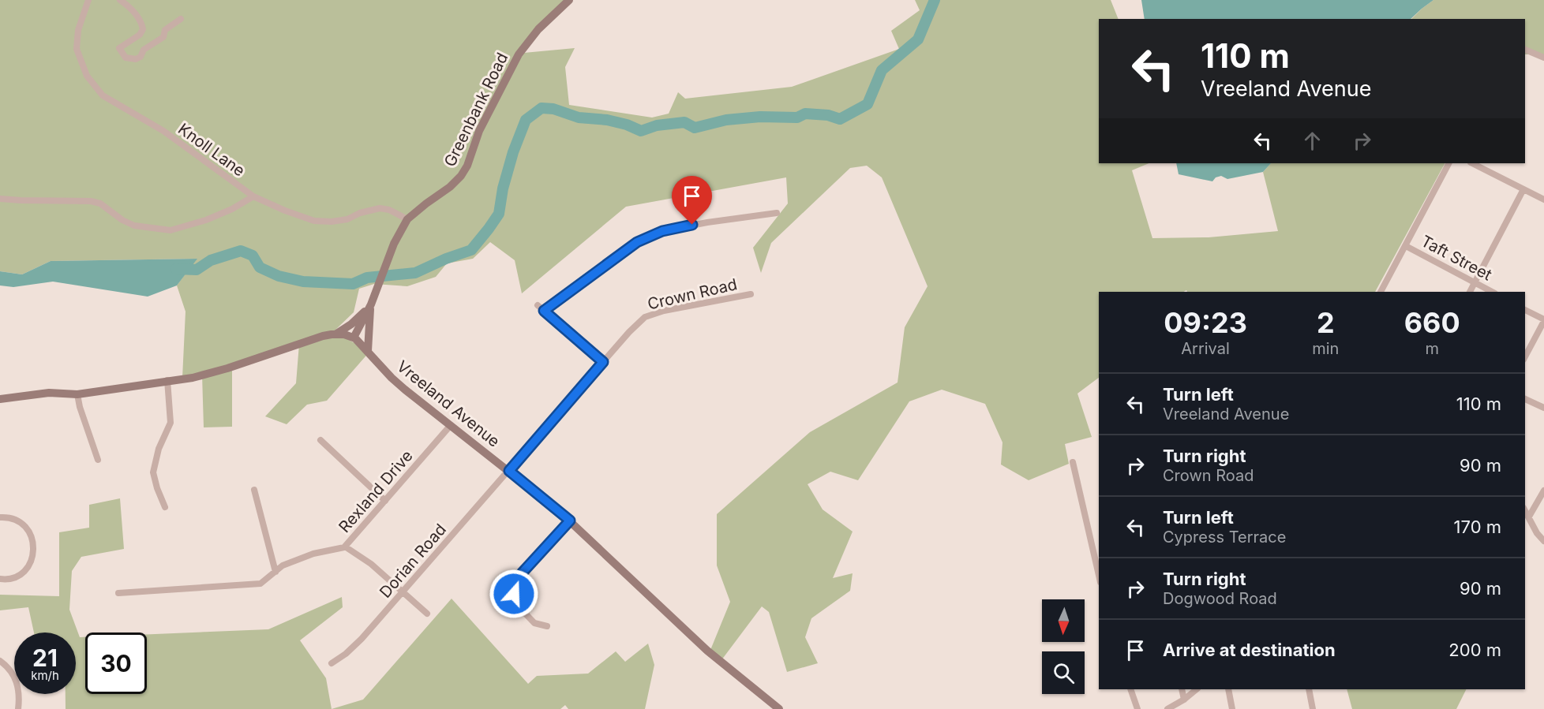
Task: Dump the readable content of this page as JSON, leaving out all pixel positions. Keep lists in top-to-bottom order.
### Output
{
  "streets": {
    "street": [
      "Greenbank Road",
      "Knoll Lane",
      "Taft Street",
      "Crown Road",
      "Vreeland Avenue",
      "Rexland Drive",
      "Dorian Road"
    ]
  },
  "crossings": [
    ["Greenbank Road", "Knoll Lane"],
    ["Greenbank Road", "Vreeland Avenue"],
    ["Crown Road", "Vreeland Avenue"],
    ["Crown Road", "Dorian Road"],
    ["Vreeland Avenue", "Rexland Drive"],
    ["Vreeland Avenue", "Dorian Road"]
  ],
  "north": "bottom",
  "page": {
    "turn": ["110 m", "Vreeland Avenue"],
    "eta": [
      "09:23",
      "Arrival",
      "2",
      "min",
      "660",
      "m"
    ],
    "list": [
      {
        "name": "Turn left",
        "note": "Vreeland Avenue",
        "value": "110 m"
      },
      {
        "name": "Turn right",
        "note": "Crown Road",
        "value": "90 m"
      },
      {
        "name": "Turn left",
        "note": "Cypress Terrace",
        "value": "170 m"
      },
      {
        "name": "Turn right",
        "note": "Dogwood Road",
        "value": "90 m"
      },
      {
        "name": "Arrive at destination",
        "value": "200 m"
      }
    ],
    "speed": "21 km/h",
    "limit": "30"
  }
}
